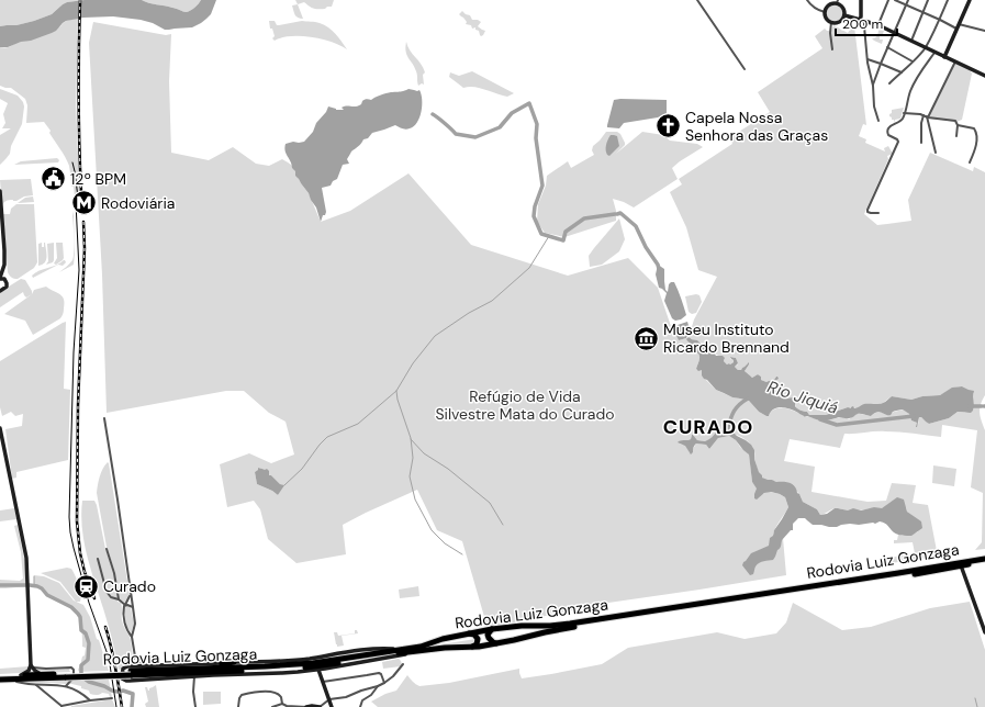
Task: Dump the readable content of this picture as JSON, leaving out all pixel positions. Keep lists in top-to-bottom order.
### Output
{
  "streets": {
    "highway": ["Rodovia Luiz Gonzaga"]
  },
  "districts": ["CURADO"],
  "water": ["Rio Jiquiá"],
  "parks": ["Refúgio de Vida Silvestre Mata do Curado"],
  "places": {
    "church": ["Capela Nossa Senhora das Graças"],
    "public building": ["12º BPM"],
    "metro station": ["Rodoviária"],
    "museum": ["Museu Instituto Ricardo Brennand"],
    "station": ["Curado"]
  },
  "scale_bar": "200 m"
}
